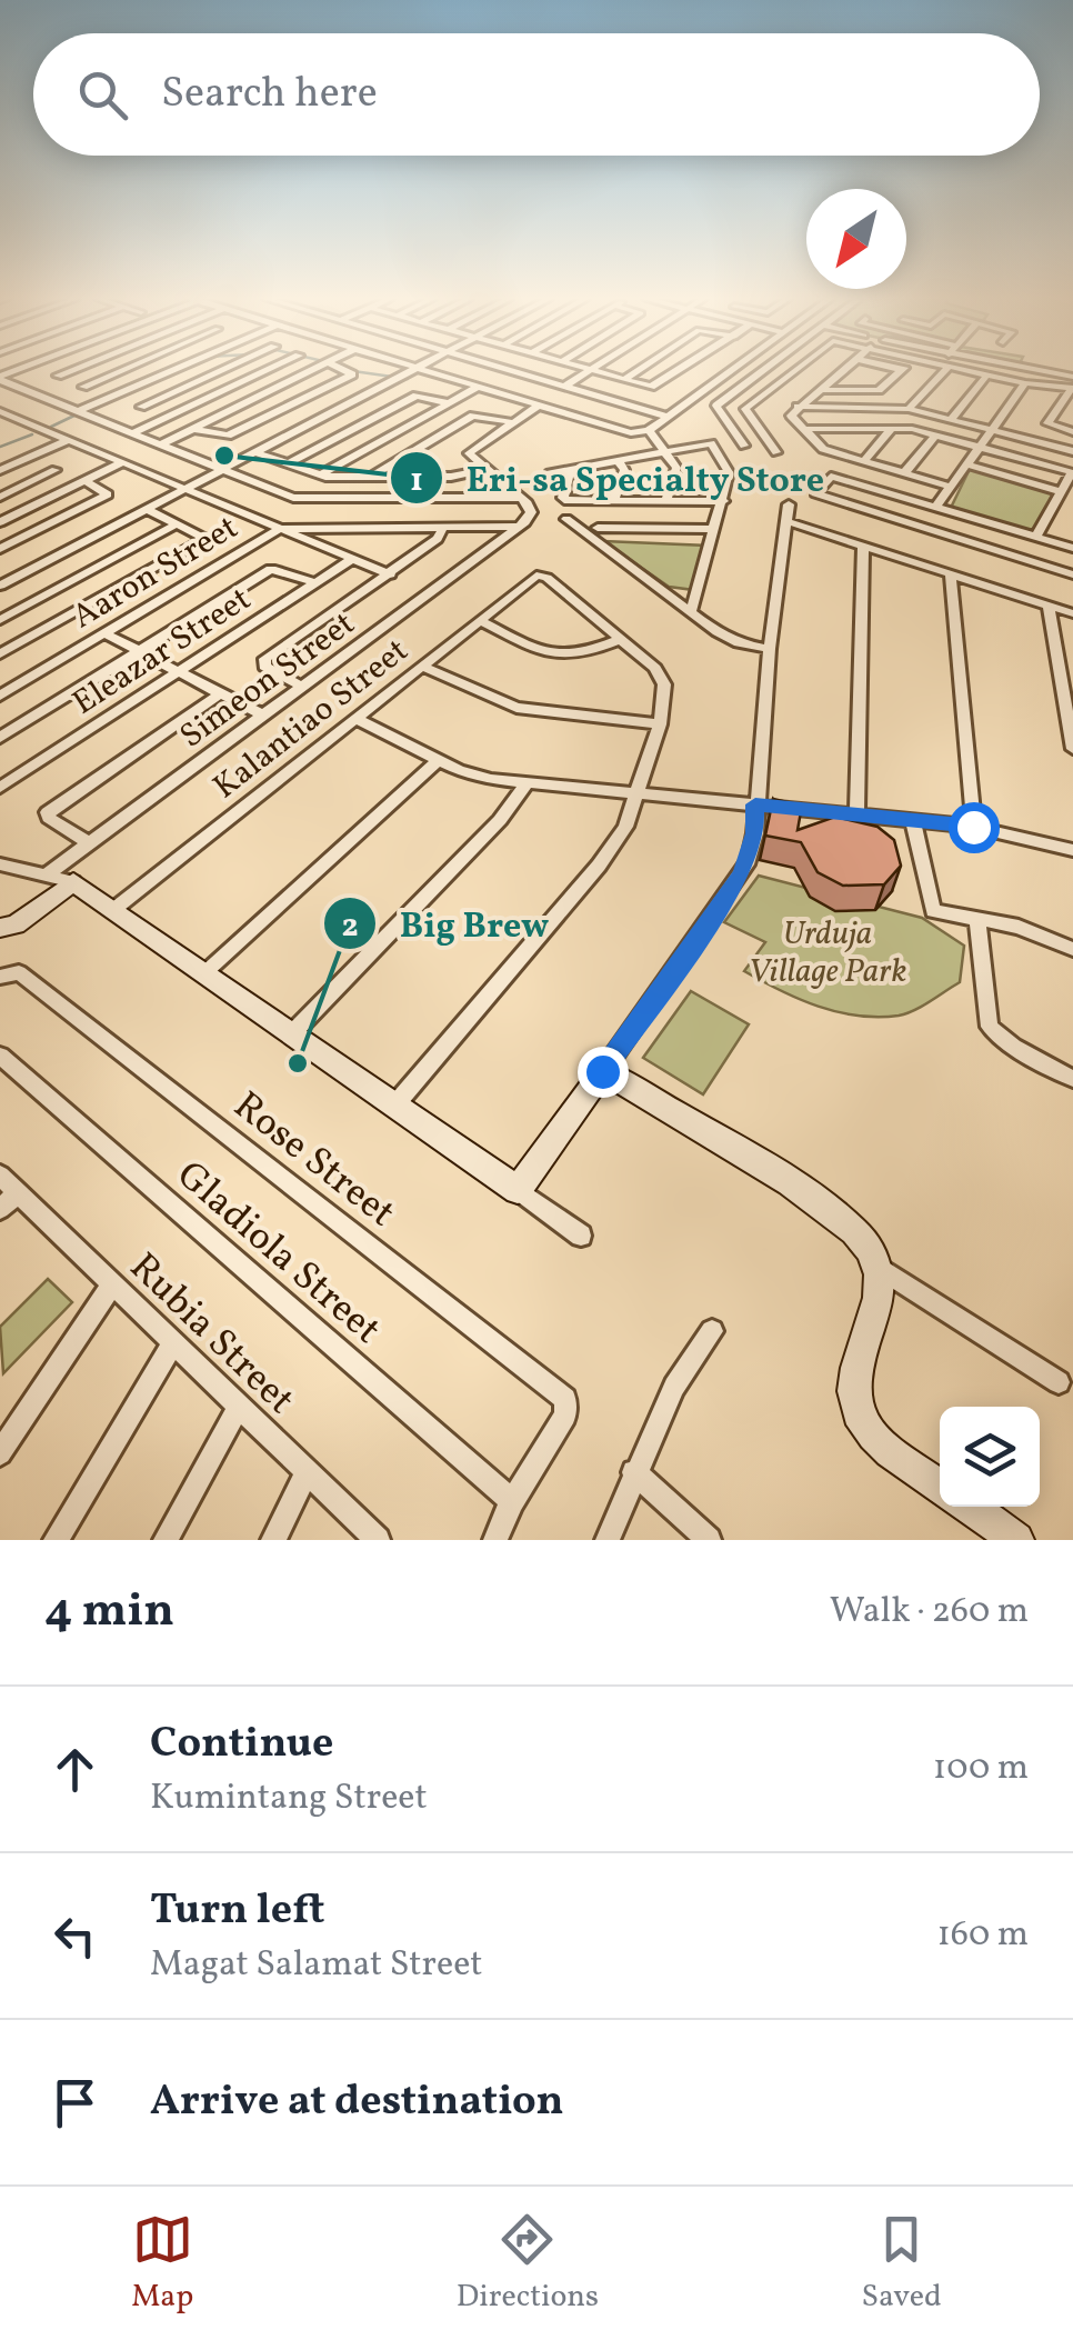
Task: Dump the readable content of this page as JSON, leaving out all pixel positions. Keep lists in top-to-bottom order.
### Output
{
  "streets": {
    "street": [
      "Aaron Street",
      "Eleazar Street",
      "Simeon Street",
      "Kalantiao Street",
      "Rose Street",
      "Gladiola Street",
      "Rubia Street"
    ]
  },
  "crossings": [
    ["Rose Street", "Gladiola Street"]
  ],
  "parks": ["Urduja Village Park"],
  "places": ["Eri-sa Specialty Store", "Big Brew"],
  "north": "bottom left",
  "page": {
    "search": "Search here",
    "heading": ["4 min", "Walk · 260 m"],
    "list": [
      ["Continue", "Kumintang Street", "100 m"],
      ["Turn left", "Magat Salamat Street", "160 m"],
      "Arrive at destination"
    ],
    "nav": ["Map", "Directions", "Saved"]
  }
}
